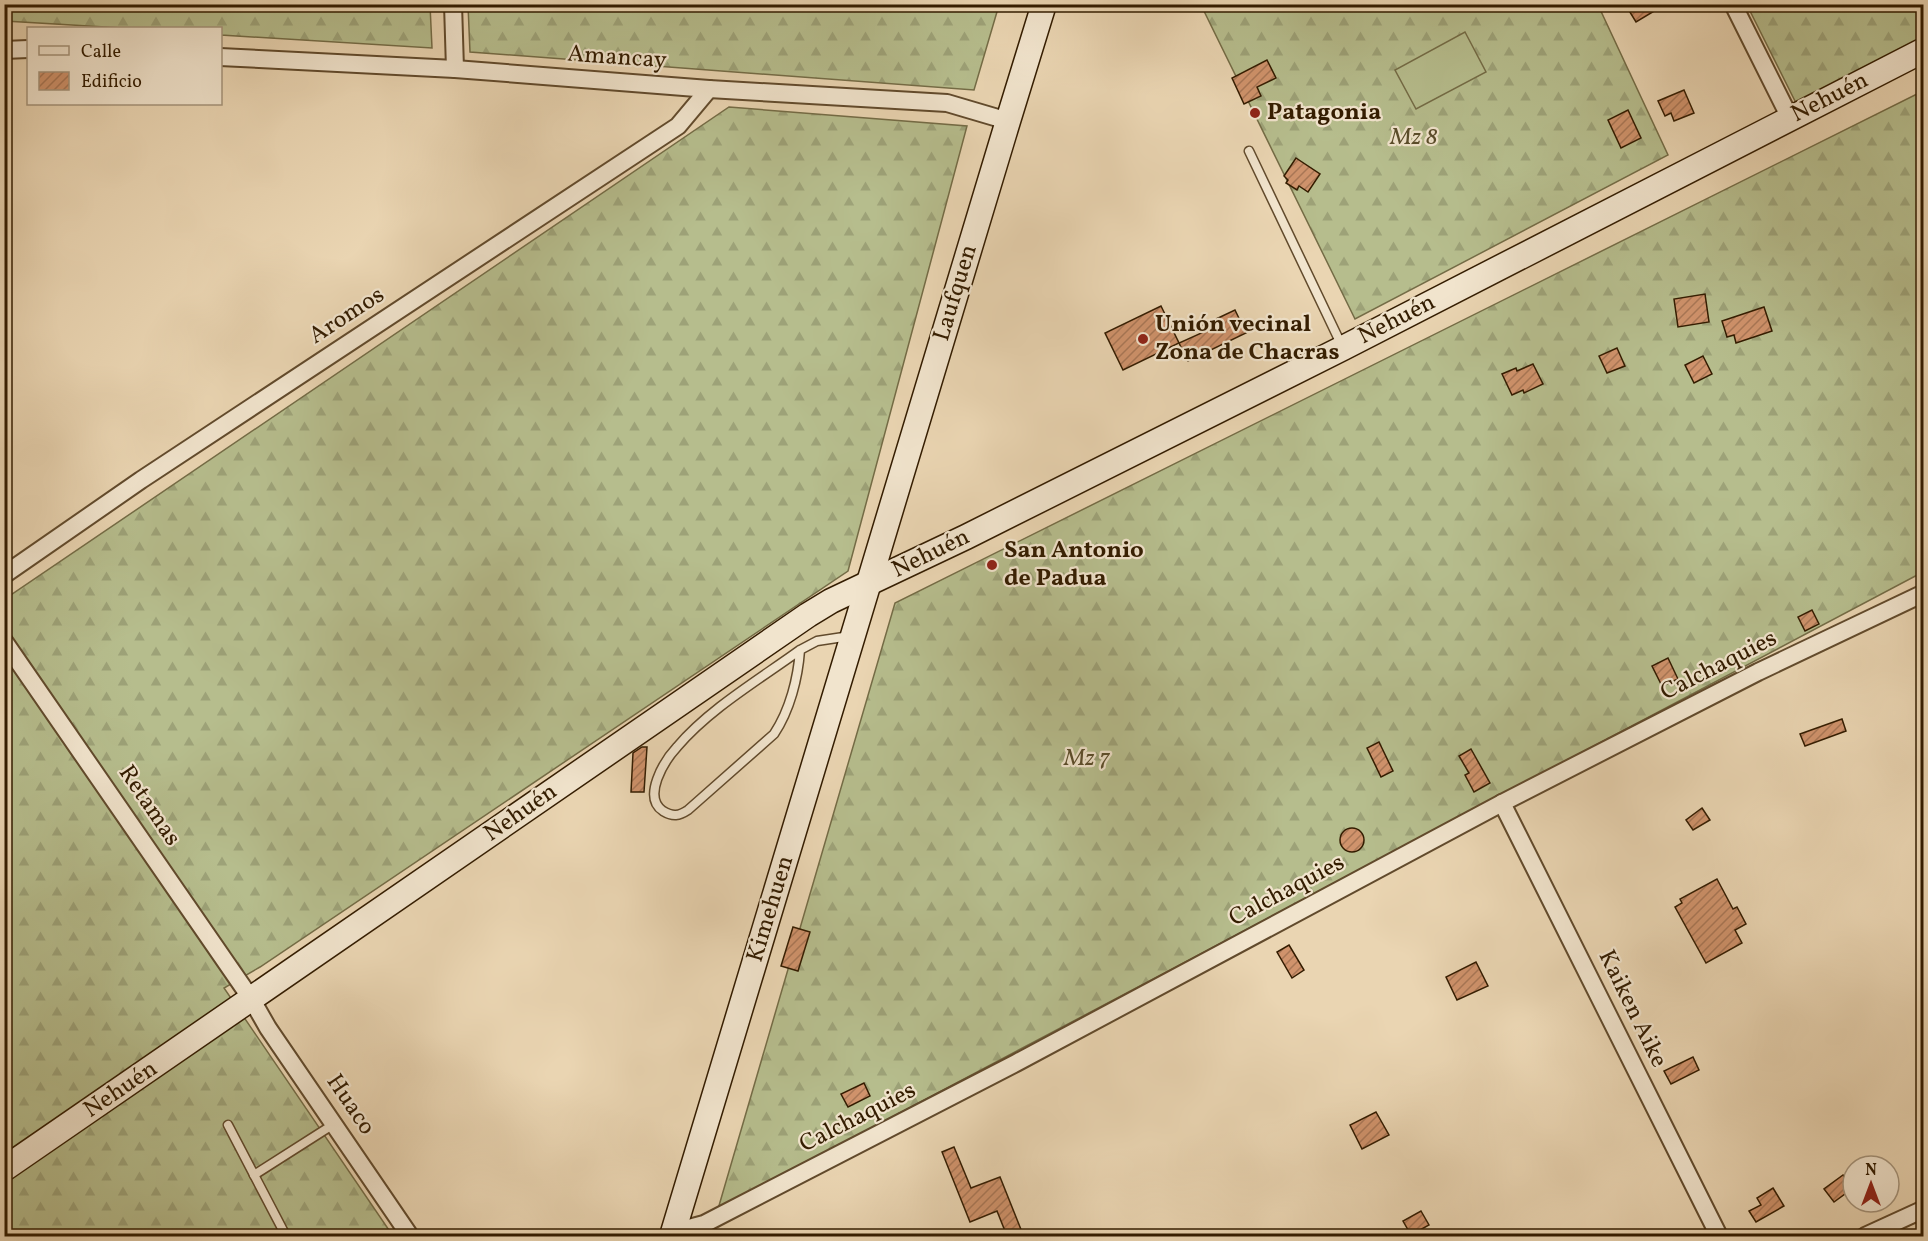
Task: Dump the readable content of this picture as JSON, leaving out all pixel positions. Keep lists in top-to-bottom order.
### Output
{
  "streets": {
    "street": [
      "Amancay",
      "Nehuén",
      "Laufquen",
      "Aromos",
      "Calchaquies",
      "Retamas",
      "Kimehuen",
      "Kaiken Aike",
      "Huaco"
    ]
  },
  "crossings": [
    ["Amancay", "Laufquen"],
    ["Amancay", "Aromos"],
    ["Nehuén", "Laufquen"],
    ["Nehuén", "Retamas"],
    ["Nehuén", "Kimehuen"],
    ["Nehuén", "Huaco"],
    ["Laufquen", "Kimehuen"],
    ["Calchaquies", "Kimehuen"],
    ["Calchaquies", "Kaiken Aike"],
    ["Retamas", "Huaco"]
  ],
  "parks": ["Mz 8", "Mz 7"],
  "places": ["Patagonia", "Unión vecinal Zona de Chacras", "San Antonio de Padua"],
  "legend": ["Calle", "Edificio"],
  "north": "top"
}
